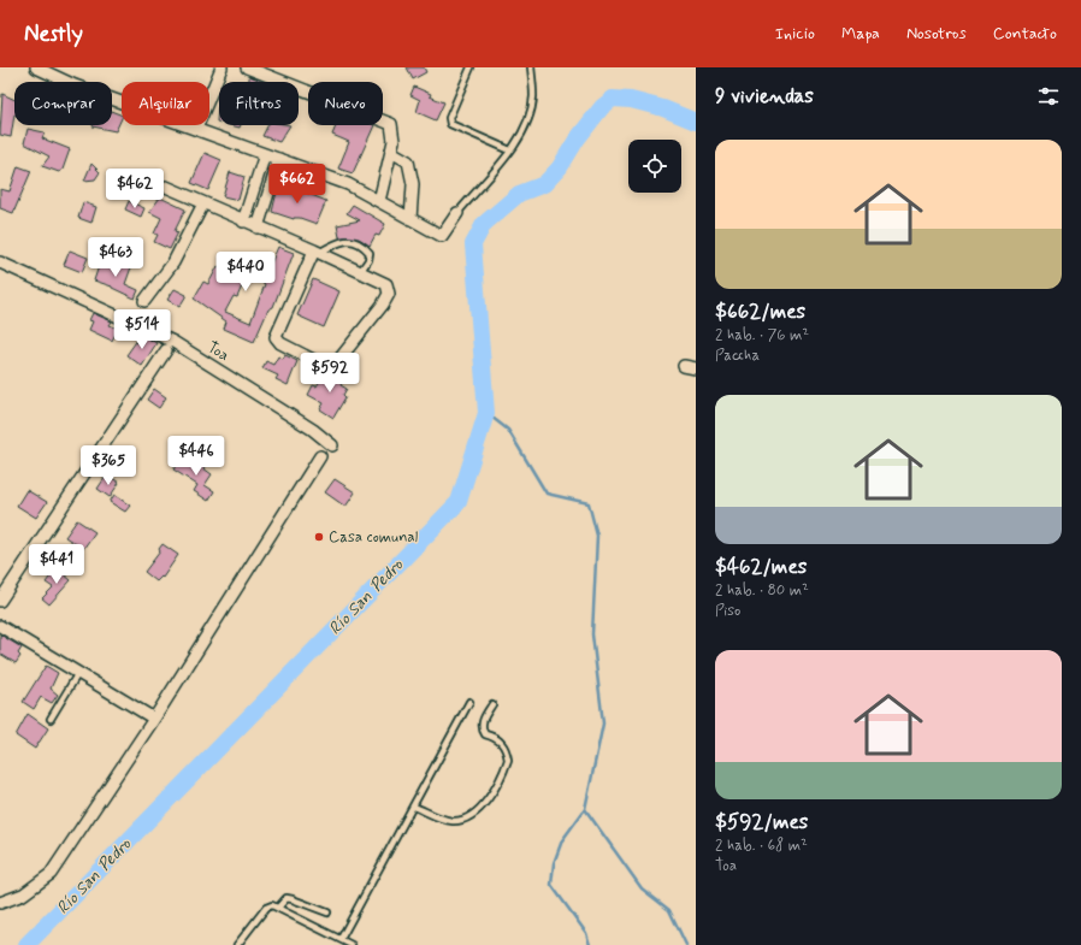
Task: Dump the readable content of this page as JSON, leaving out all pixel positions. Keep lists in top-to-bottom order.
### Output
{
  "streets": {
    "street": ["Toa"]
  },
  "water": ["Río San Pedro"],
  "places": ["Casa comunal"],
  "page": {
    "header": "Nestly",
    "nav": [
      "Inicio",
      "Mapa",
      "Nosotros",
      "Contacto"
    ],
    "heading": "9 viviendas",
    "chip": [
      "Comprar",
      "Alquilar",
      "Filtros",
      "Nuevo"
    ],
    "list": [
      {
        "name": "$662/mes",
        "note": "2 hab. · 76 m² · Paccha"
      },
      {
        "name": "$462/mes",
        "note": "2 hab. · 80 m² · Piso"
      },
      {
        "name": "$592/mes",
        "note": "2 hab. · 68 m² · Toa"
      }
    ],
    "price": [
      "$662",
      "$462",
      "$463",
      "$440",
      "$514",
      "$592",
      "$446",
      "$365",
      "$441"
    ]
  }
}
